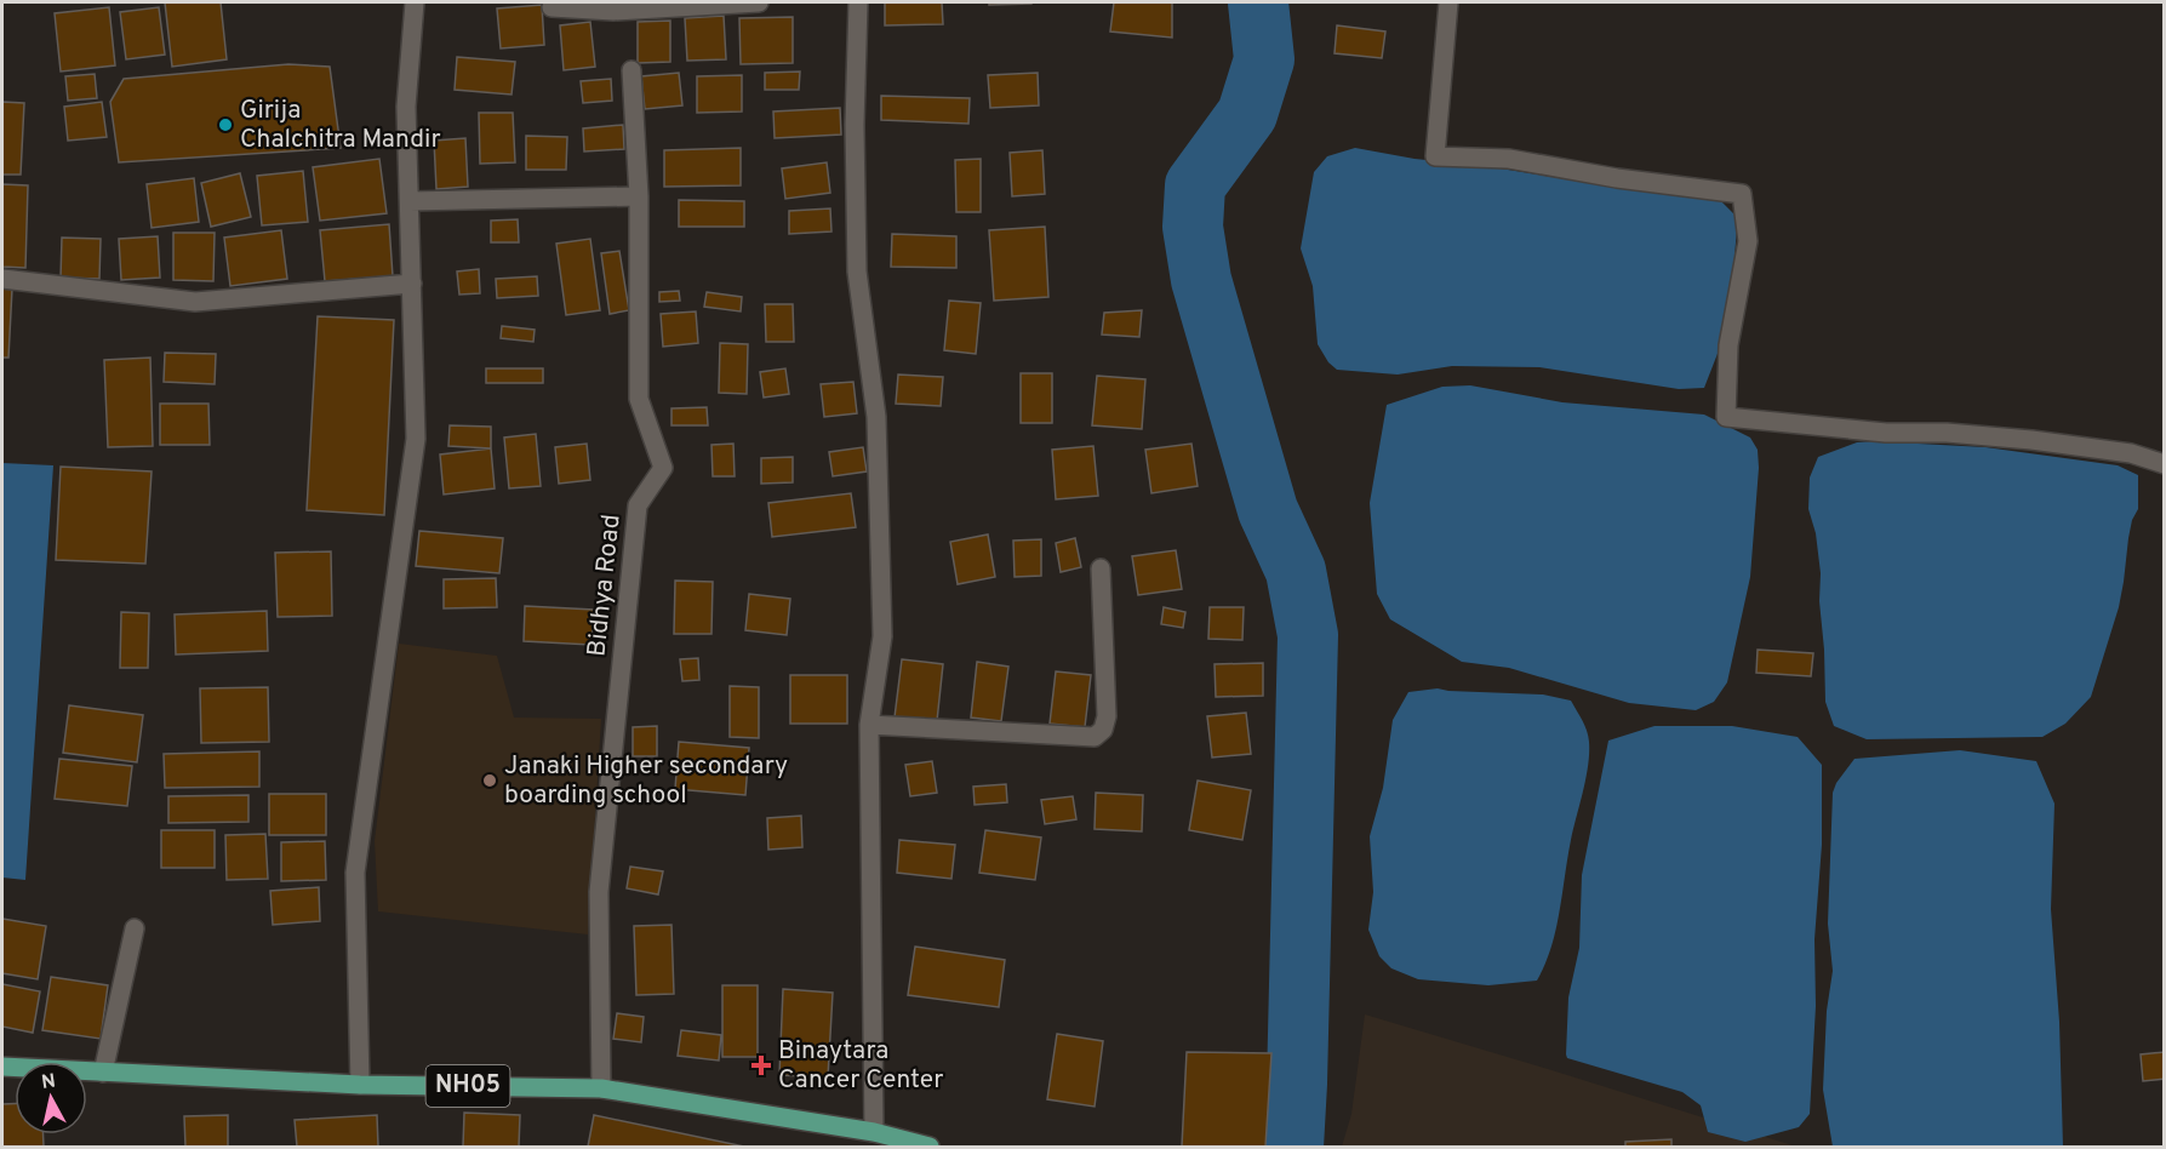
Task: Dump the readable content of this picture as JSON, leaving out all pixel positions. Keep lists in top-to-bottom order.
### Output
{
  "streets": {
    "main road": ["NH05"],
    "street": ["Bidhya Road"]
  },
  "crossings": [
    ["Bidhya Road", "NH05"]
  ],
  "places": {
    "other": ["Girija Chalchitra Mandir", "Janaki Higher secondary boarding school"],
    "health": ["Binaytara Cancer Center"]
  },
  "north": "top"
}
